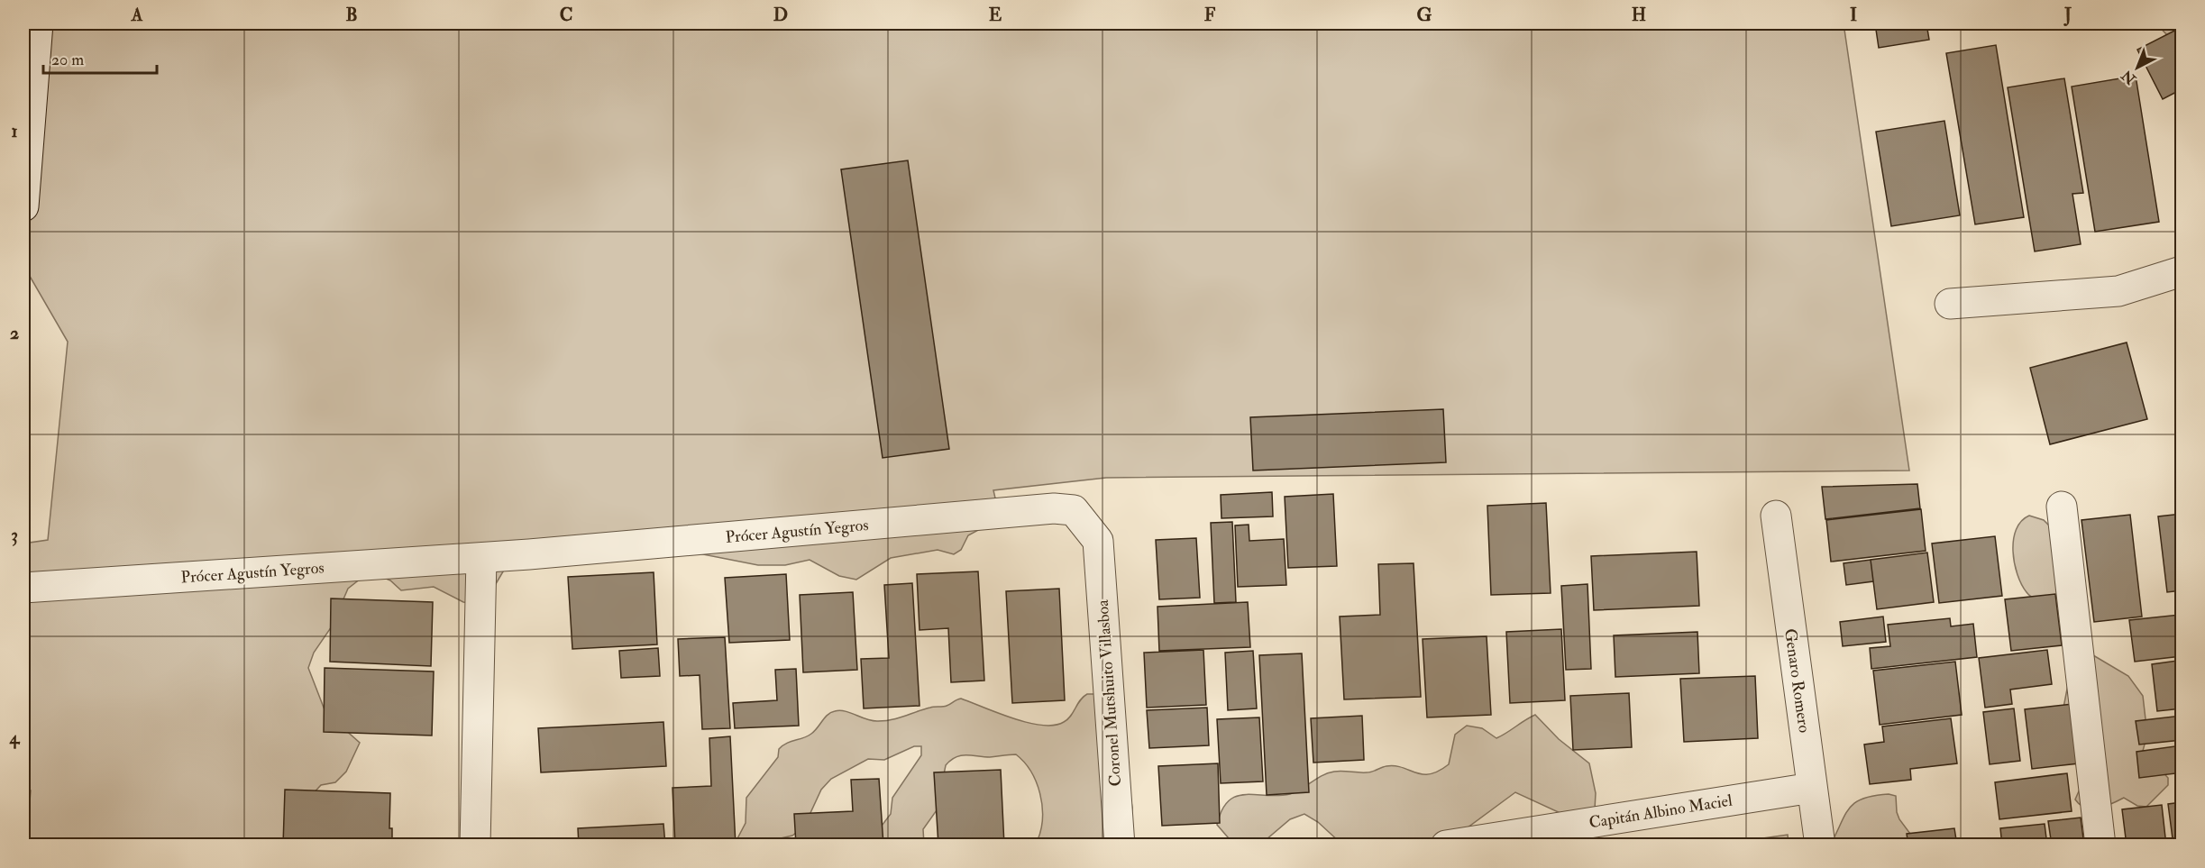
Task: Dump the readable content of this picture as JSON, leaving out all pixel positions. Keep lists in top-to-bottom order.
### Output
{
  "streets": {
    "street": [
      "Prócer Agustín Yegros",
      "Genaro Romero",
      "Coronel Mutshuito Villasboa",
      "Capitán Albino Maciel"
    ]
  },
  "crossings": [
    ["Prócer Agustín Yegros", "Coronel Mutshuito Villasboa"],
    ["Genaro Romero", "Capitán Albino Maciel"]
  ],
  "scale_bar": "20 m",
  "north": "bottom left",
  "grid": {
    "columns": [
      "A",
      "B",
      "C",
      "D",
      "E",
      "F",
      "G",
      "H",
      "I",
      "J"
    ],
    "rows": [
      "1",
      "2",
      "3",
      "4"
    ]
  }
}
